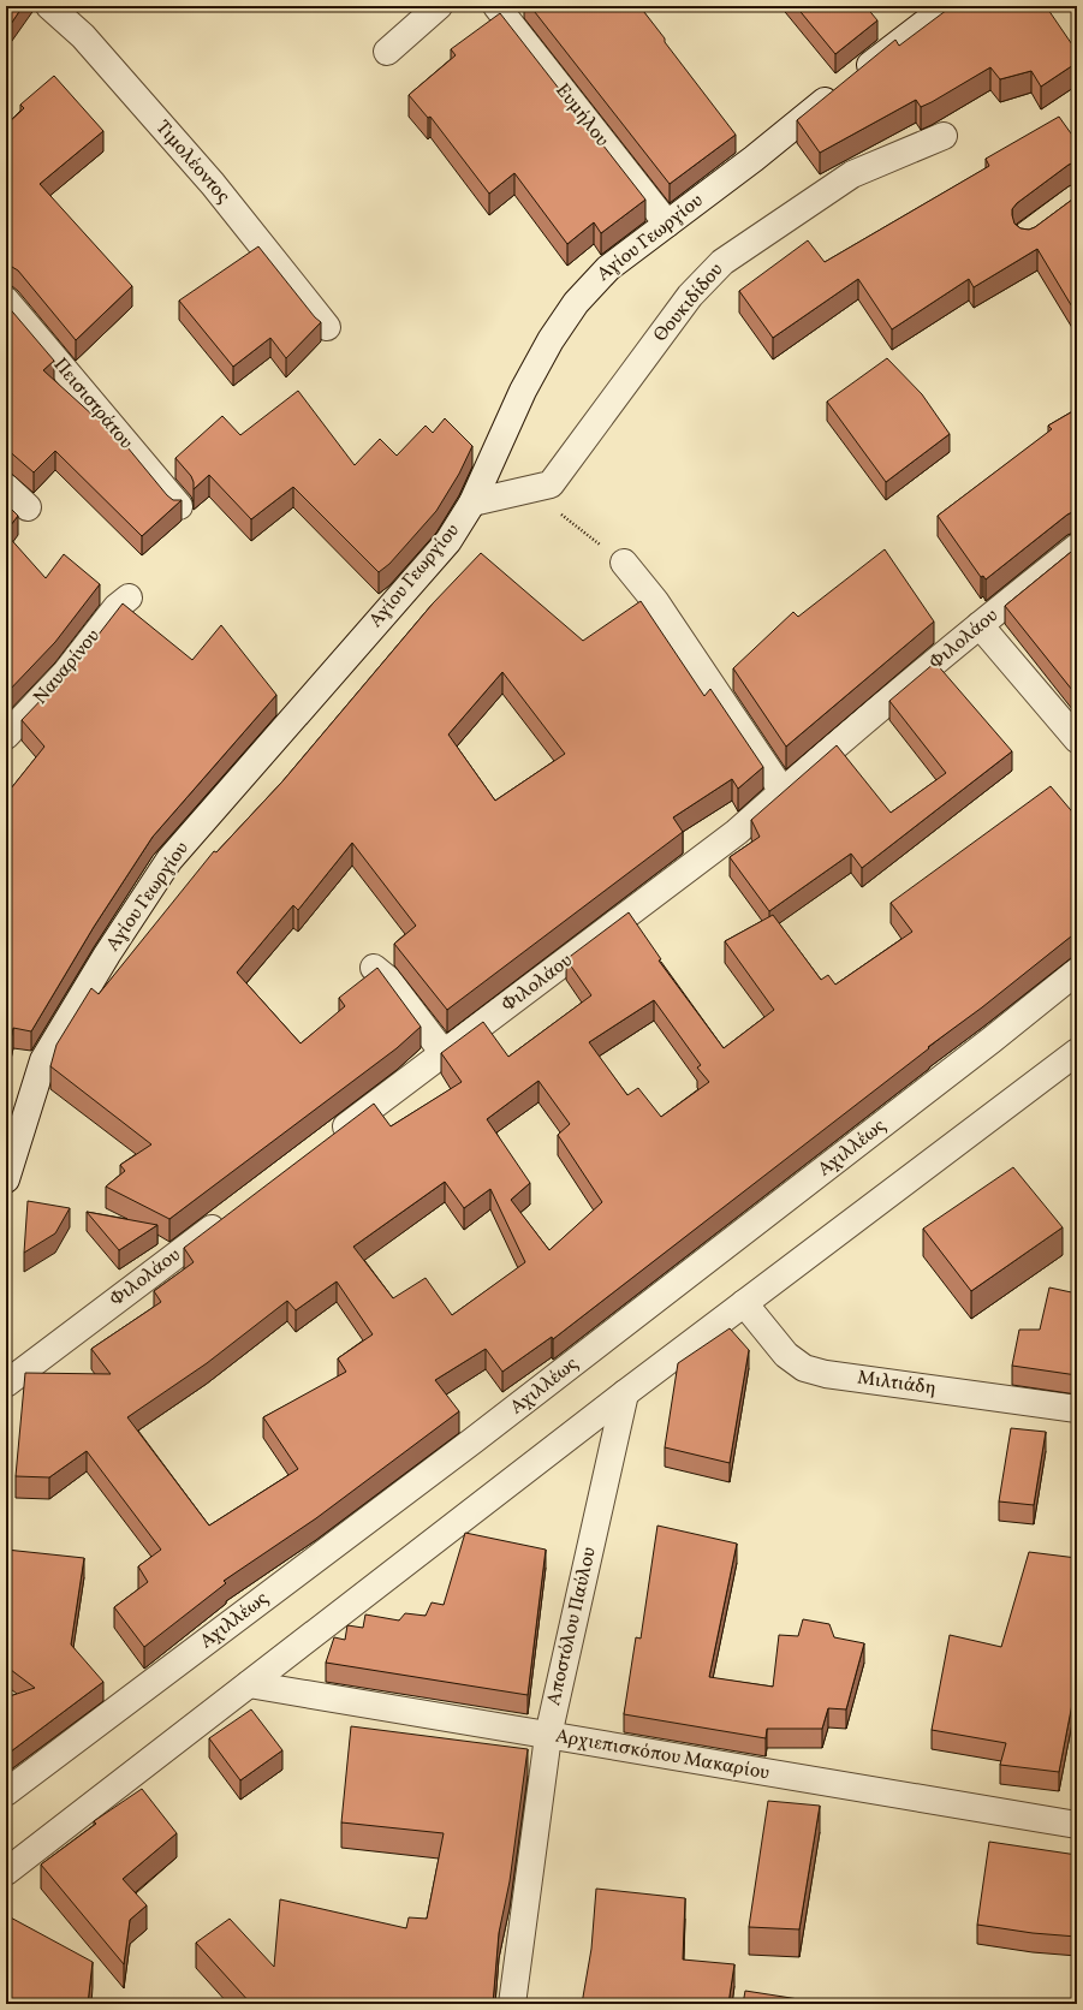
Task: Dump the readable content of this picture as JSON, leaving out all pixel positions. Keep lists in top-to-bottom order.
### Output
{
  "streets": {
    "street": [
      "Ευμήλου",
      "Τιμολέοντος",
      "Αγίου Γεωργίου",
      "Θουκιδίδου",
      "Πεισιστράτου",
      "Φιλολάου",
      "Ναυαρίνου",
      "Αχιλλέως",
      "Μιλτιάδη",
      "Αποστόλου Παύλου",
      "Αρχιεπισκόπου Μακαρίου"
    ]
  },
  "crossings": [
    ["Ευμήλου", "Αγίου Γεωργίου"],
    ["Αγίου Γεωργίου", "Θουκιδίδου"],
    ["Αποστόλου Παύλου", "Αρχιεπισκόπου Μακαρίου"]
  ]
}
